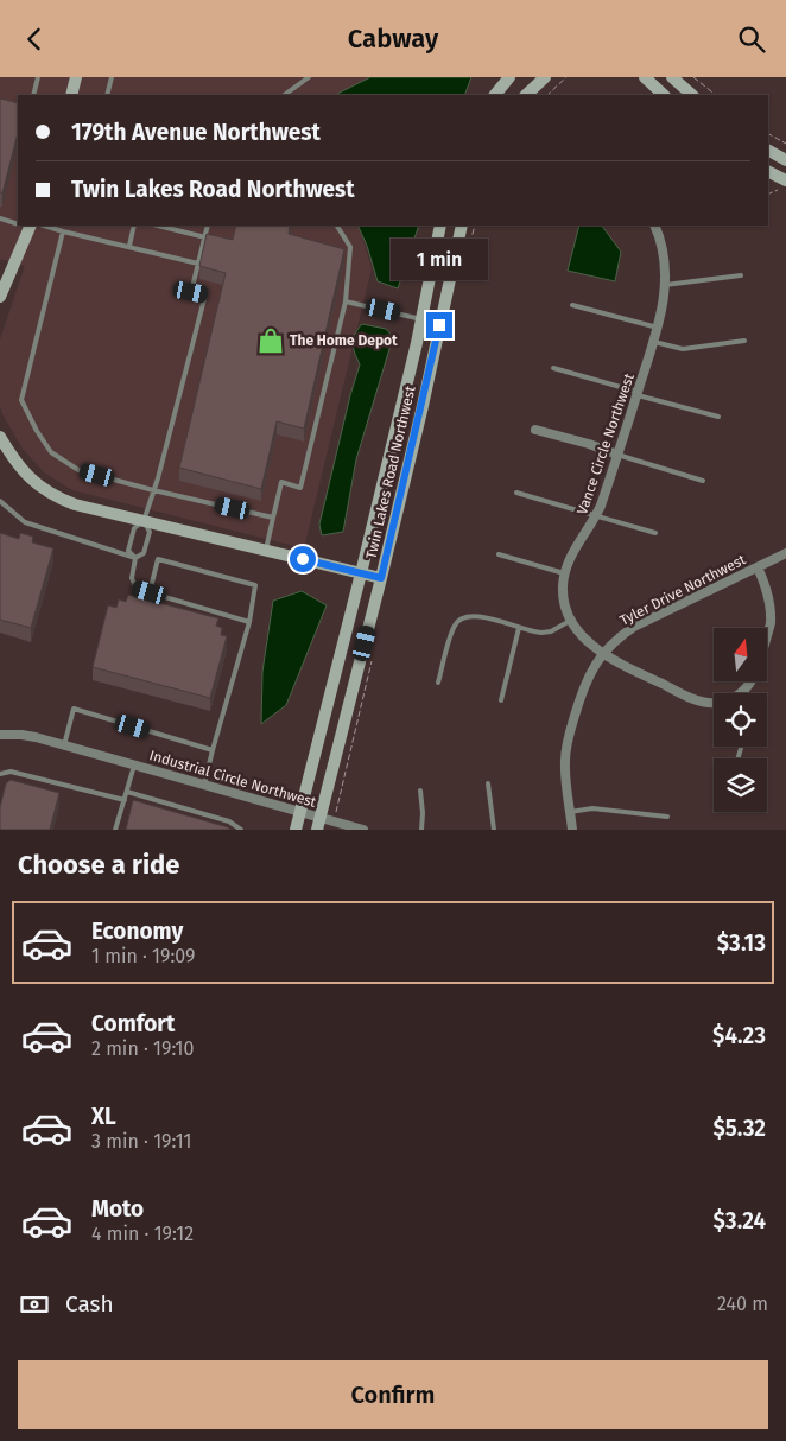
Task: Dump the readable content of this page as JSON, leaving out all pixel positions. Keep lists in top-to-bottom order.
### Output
{
  "streets": {
    "street": [
      "Vance Circle Northwest",
      "Twin Lakes Road Northwest",
      "Tyler Drive Northwest",
      "Industrial Circle Northwest"
    ]
  },
  "crossings": [
    ["Twin Lakes Road Northwest", "Industrial Circle Northwest"]
  ],
  "places": {
    "shop": ["The Home Depot"]
  },
  "north": "top",
  "page": {
    "header": "Cabway",
    "banner": ["179th Avenue Northwest", "Twin Lakes Road Northwest"],
    "bubble": "1 min",
    "heading": "Choose a ride",
    "list": [
      {
        "name": "Economy",
        "note": "1 min · 19:09",
        "value": "$3.13"
      },
      {
        "name": "Comfort",
        "note": "2 min · 19:10",
        "value": "$4.23"
      },
      {
        "name": "XL",
        "note": "3 min · 19:11",
        "value": "$5.32"
      },
      {
        "name": "Moto",
        "note": "4 min · 19:12",
        "value": "$3.24"
      }
    ],
    "pay": ["Cash", "240 m"],
    "buttons": "Confirm"
  }
}
